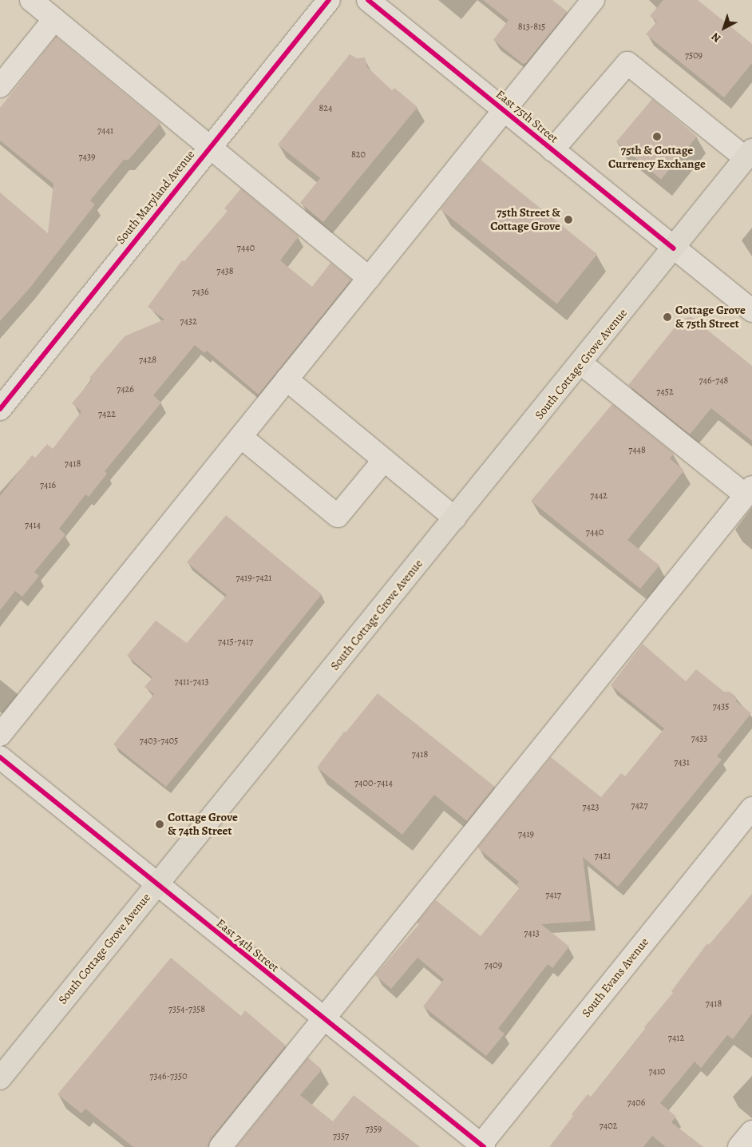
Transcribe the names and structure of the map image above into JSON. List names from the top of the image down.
{
  "streets": {
    "main road": ["South Cottage Grove Avenue"],
    "street": [
      "East 75th Street",
      "South Maryland Avenue",
      "East 74th Street",
      "South Evans Avenue"
    ]
  },
  "crossings": [
    ["East 75th Street", "South Cottage Grove Avenue"],
    ["South Cottage Grove Avenue", "East 74th Street"],
    ["East 74th Street", "South Evans Avenue"]
  ],
  "places": [
    "75th & Cottage Currency Exchange",
    "75th Street & Cottage Grove",
    "Cottage Grove & 75th Street",
    "Cottage Grove & 74th Street"
  ],
  "house_numbers": [
    "813-815",
    "7509",
    "824",
    "7441",
    "820",
    "7439",
    "7440",
    "7438",
    "7436",
    "7432",
    "7428",
    "746-748",
    "7426",
    "7452",
    "7422",
    "7448",
    "7418",
    "7416",
    "7442",
    "7414",
    "7440",
    "7419-7421",
    "7415-7417",
    "7411-7413",
    "7435",
    "7433",
    "7403-7405",
    "7418",
    "7431",
    "7400-7414",
    "7427",
    "7423",
    "7419",
    "7421",
    "7417",
    "7413",
    "7409",
    "7418",
    "7354-7358",
    "7412",
    "7410",
    "7346-7350",
    "7406",
    "7402",
    "7359",
    "7357"
  ],
  "north": "bottom left"
}
